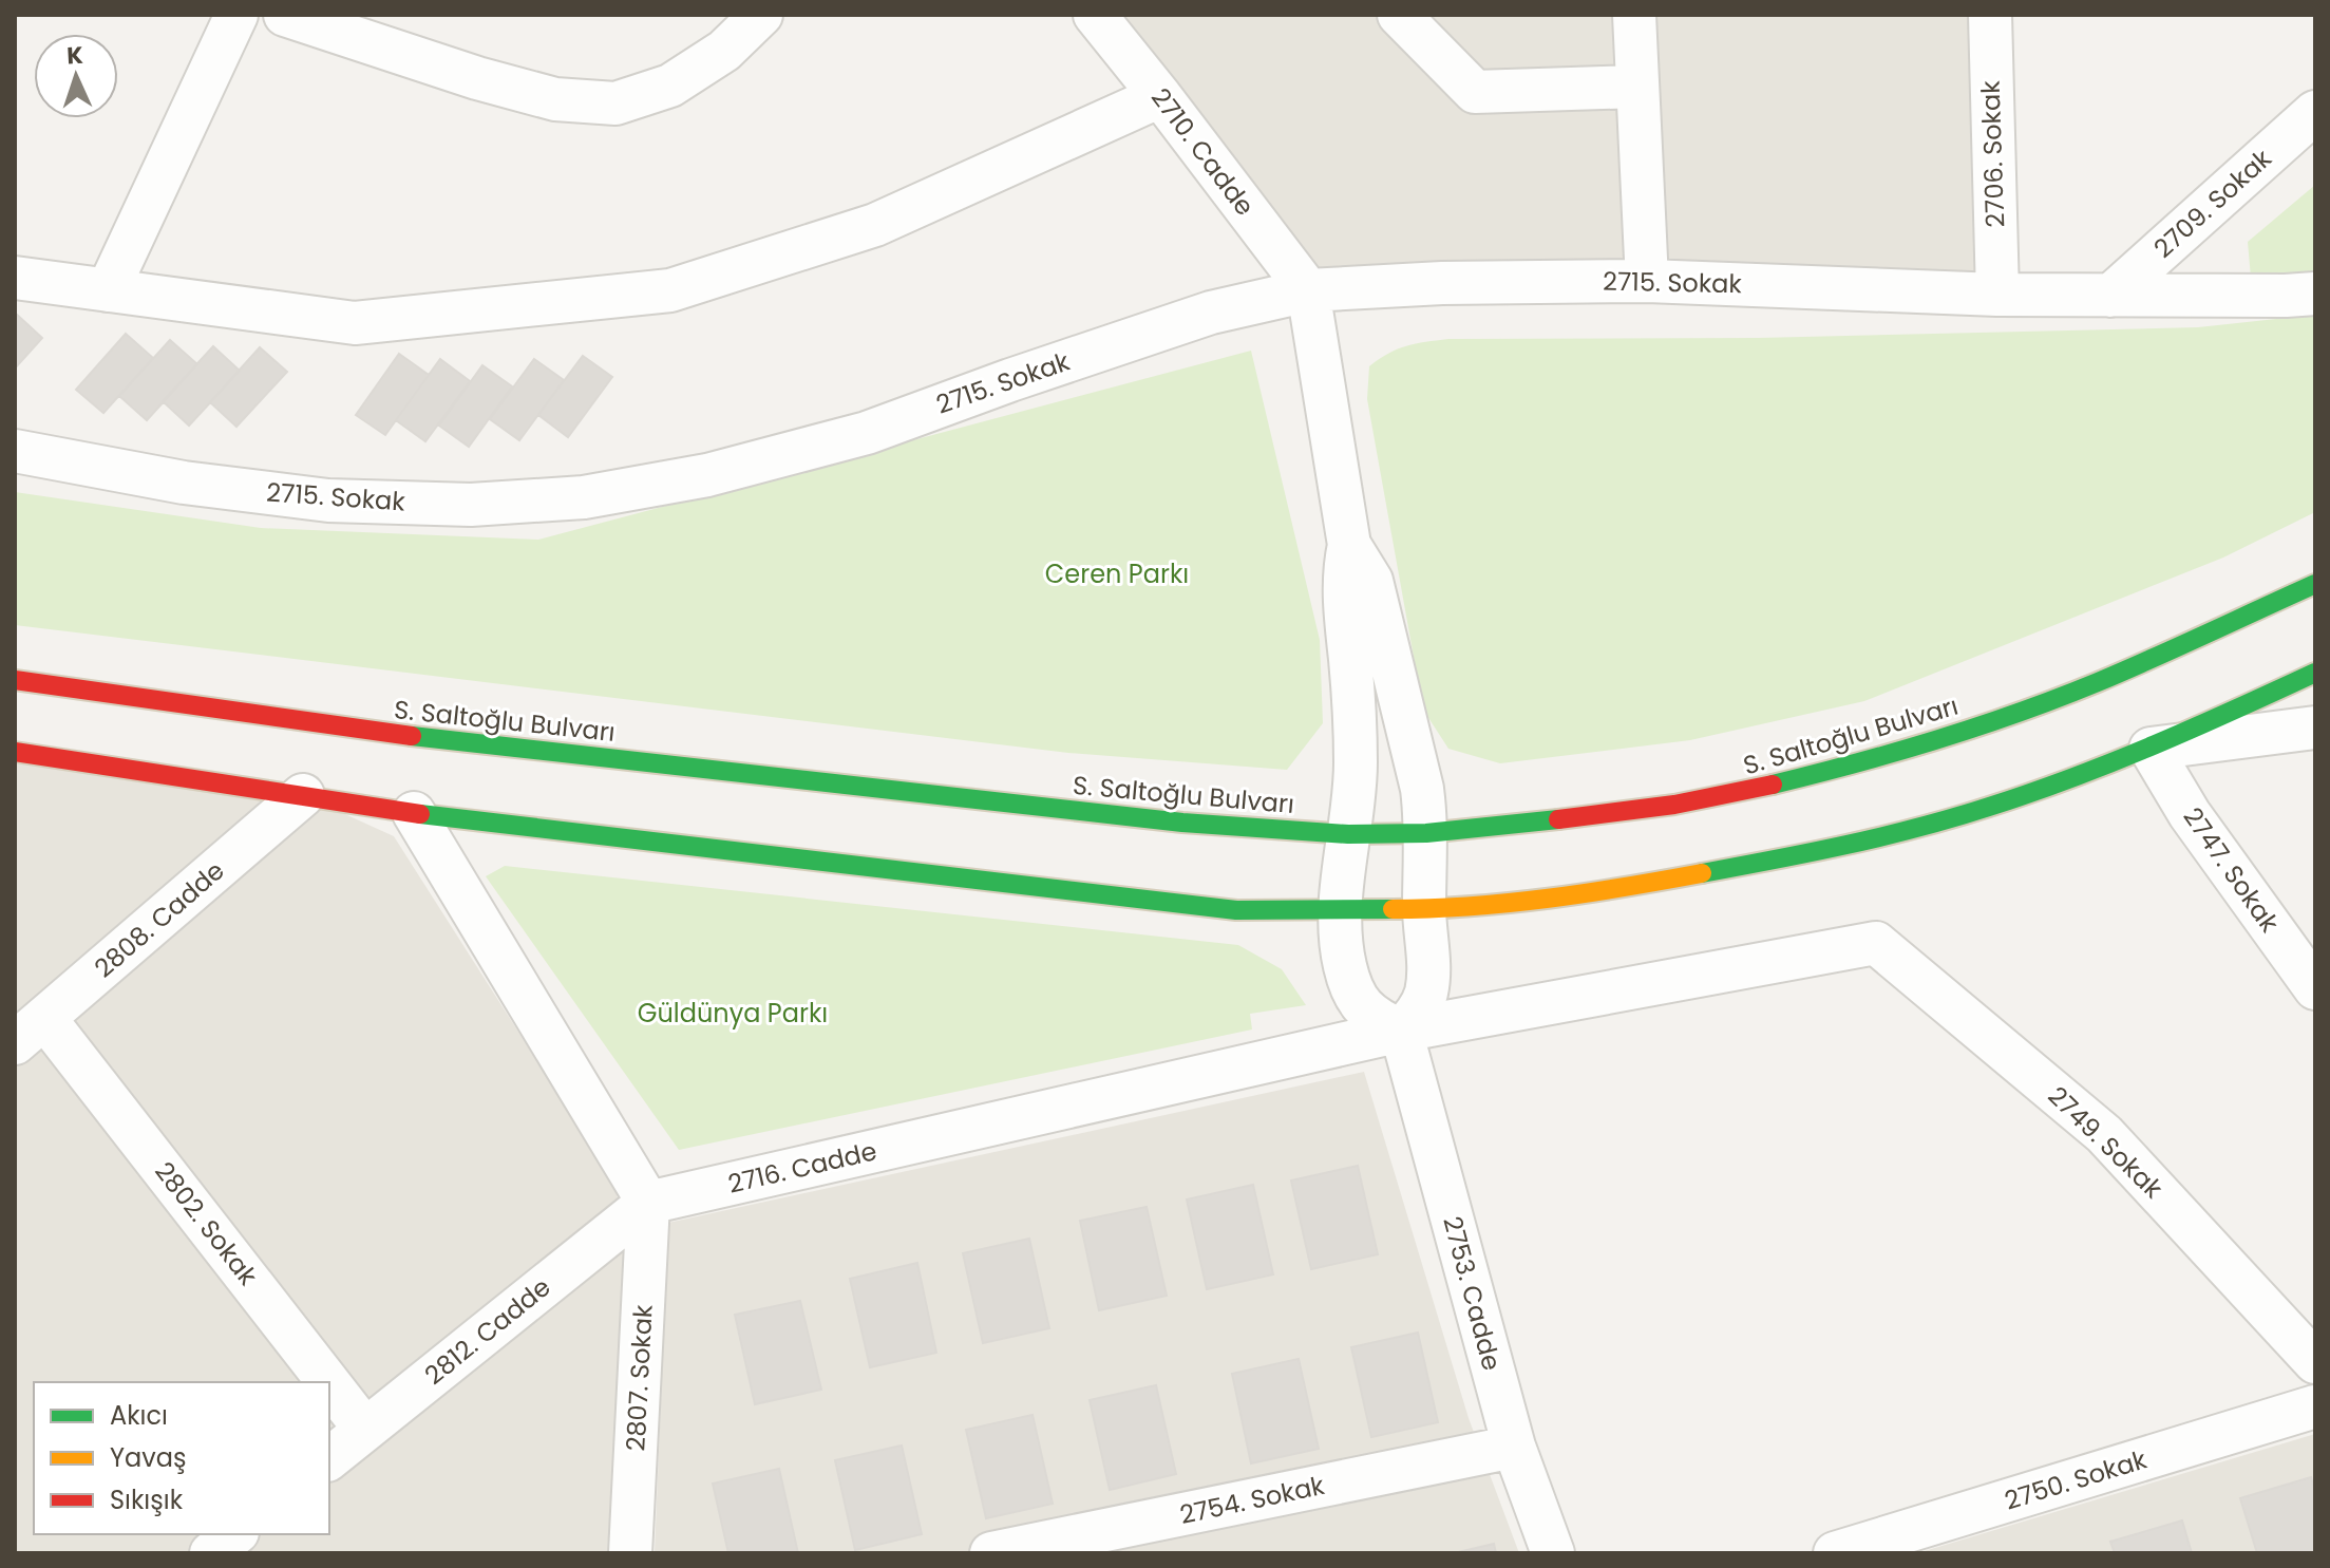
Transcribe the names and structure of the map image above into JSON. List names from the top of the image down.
{
  "streets": {
    "main road": ["S. Saltoğlu Bulvarı"],
    "street": [
      "2710. Cadde",
      "2706. Sokak",
      "2709. Sokak",
      "2715. Sokak",
      "2747. Sokak",
      "2808. Cadde",
      "2749. Sokak",
      "2716. Cadde",
      "2802. Sokak",
      "2753. Cadde",
      "2812. Cadde",
      "2807. Sokak",
      "2750. Sokak",
      "2754. Sokak"
    ]
  },
  "crossings": [
    ["2710. Cadde", "2715. Sokak"],
    ["2706. Sokak", "2715. Sokak"],
    ["2709. Sokak", "2715. Sokak"],
    ["2808. Cadde", "2802. Sokak"],
    ["2749. Sokak", "2716. Cadde"],
    ["2716. Cadde", "2753. Cadde"],
    ["2716. Cadde", "2812. Cadde"],
    ["2716. Cadde", "2807. Sokak"],
    ["2802. Sokak", "2812. Cadde"],
    ["2753. Cadde", "2754. Sokak"],
    ["2812. Cadde", "2807. Sokak"]
  ],
  "parks": ["Ceren Parkı", "Güldünya Parkı"],
  "legend": ["Akıcı", "Yavaş", "Sıkışık"],
  "north": "top"
}
